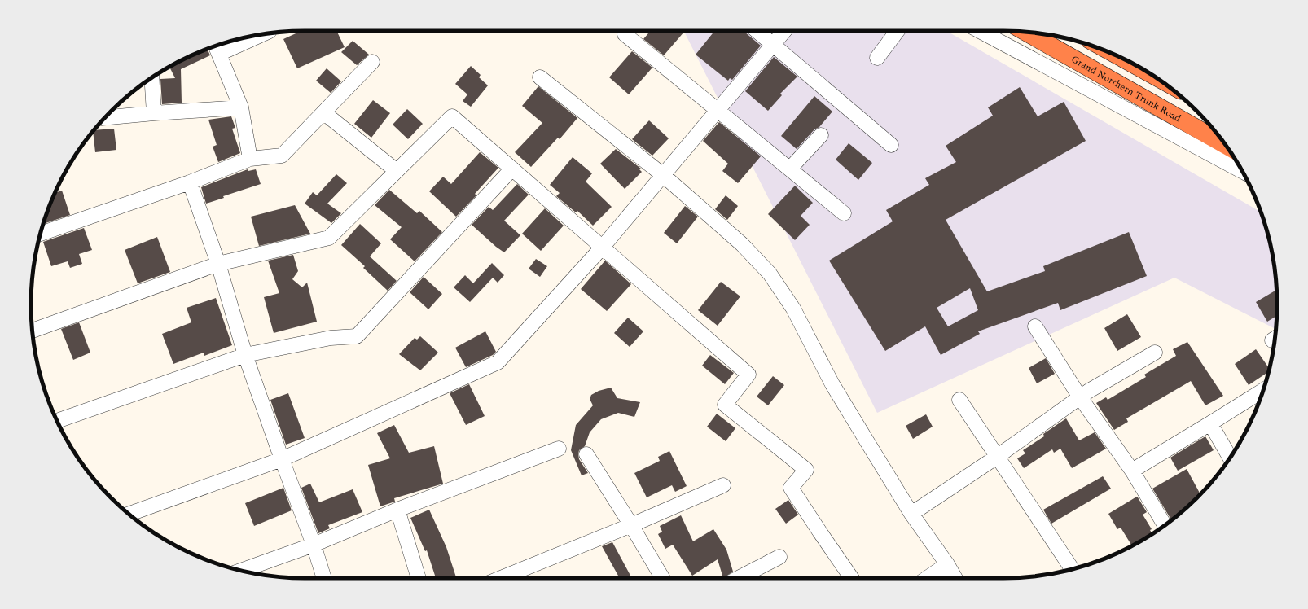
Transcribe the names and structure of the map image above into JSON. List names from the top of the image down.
{
  "streets": {
    "highway": ["Grand Northern Trunk Road"]
  }
}
